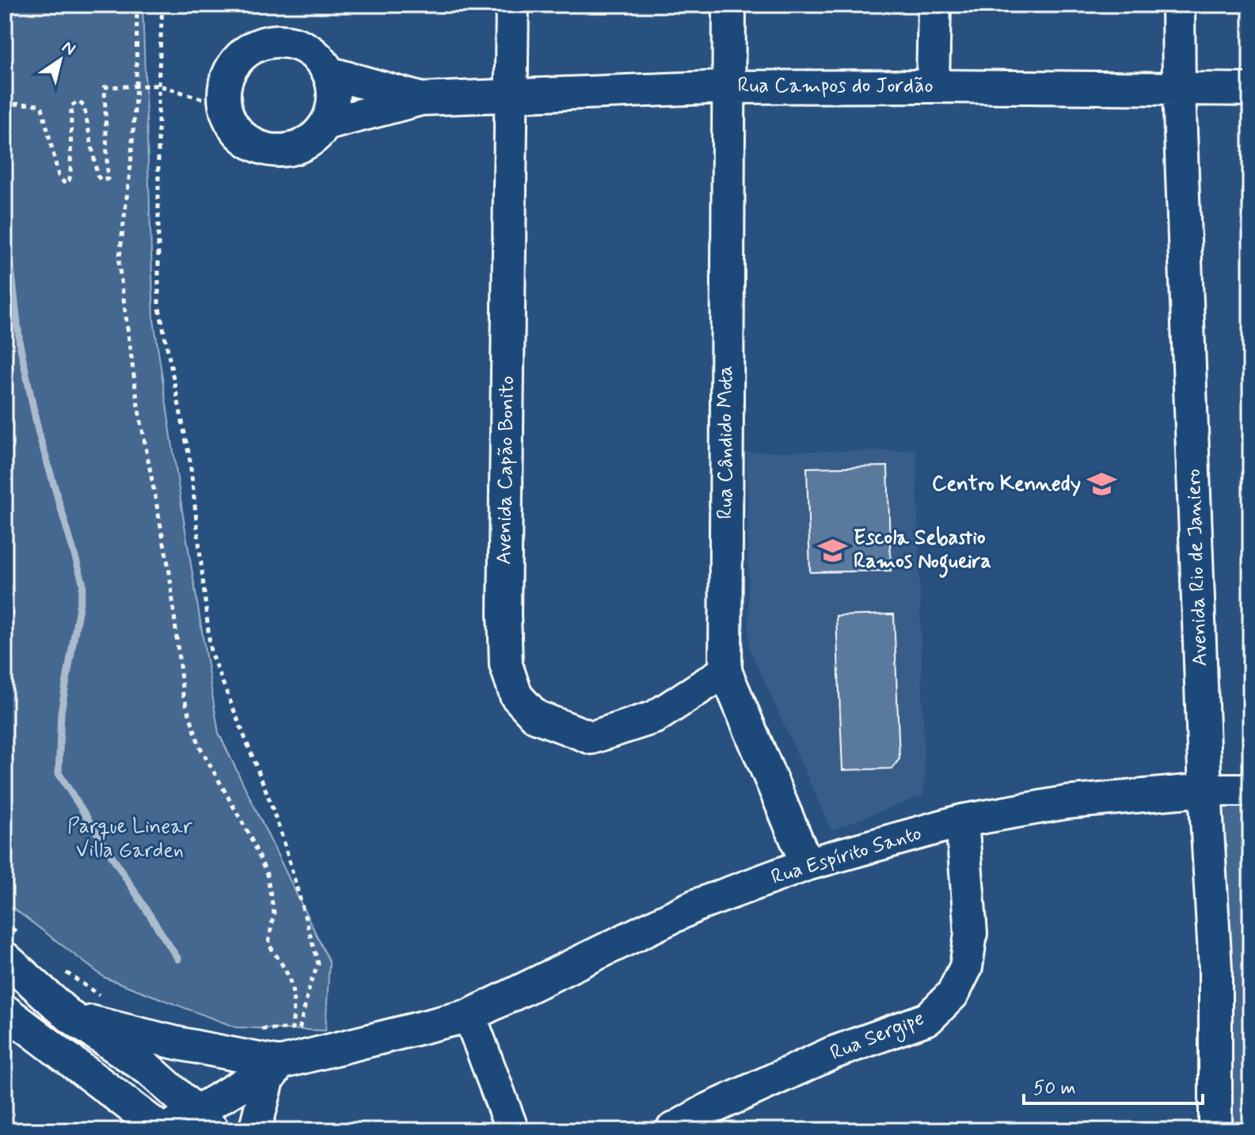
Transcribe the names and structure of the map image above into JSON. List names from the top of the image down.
{
  "streets": {
    "street": [
      "Rua Campos do Jordão",
      "Rua Cândido Mota",
      "Avenida Capão Bonito",
      "Avenida Rio de Janiero",
      "Rua Espírito Santo",
      "Rua Sergipe"
    ]
  },
  "crossings": [
    ["Rua Campos do Jordão", "Rua Cândido Mota"],
    ["Rua Campos do Jordão", "Avenida Capão Bonito"],
    ["Rua Campos do Jordão", "Avenida Rio de Janiero"],
    ["Rua Cândido Mota", "Avenida Capão Bonito"],
    ["Rua Cândido Mota", "Rua Espírito Santo"],
    ["Avenida Rio de Janiero", "Rua Espírito Santo"],
    ["Rua Espírito Santo", "Rua Sergipe"]
  ],
  "parks": ["Parque Linear Villa Garden"],
  "places": {
    "school or university": ["Centro Kennedy", "Escola Sebastio Ramos Nogueira"]
  },
  "scale_bar": "50 m",
  "north": "top right"
}
